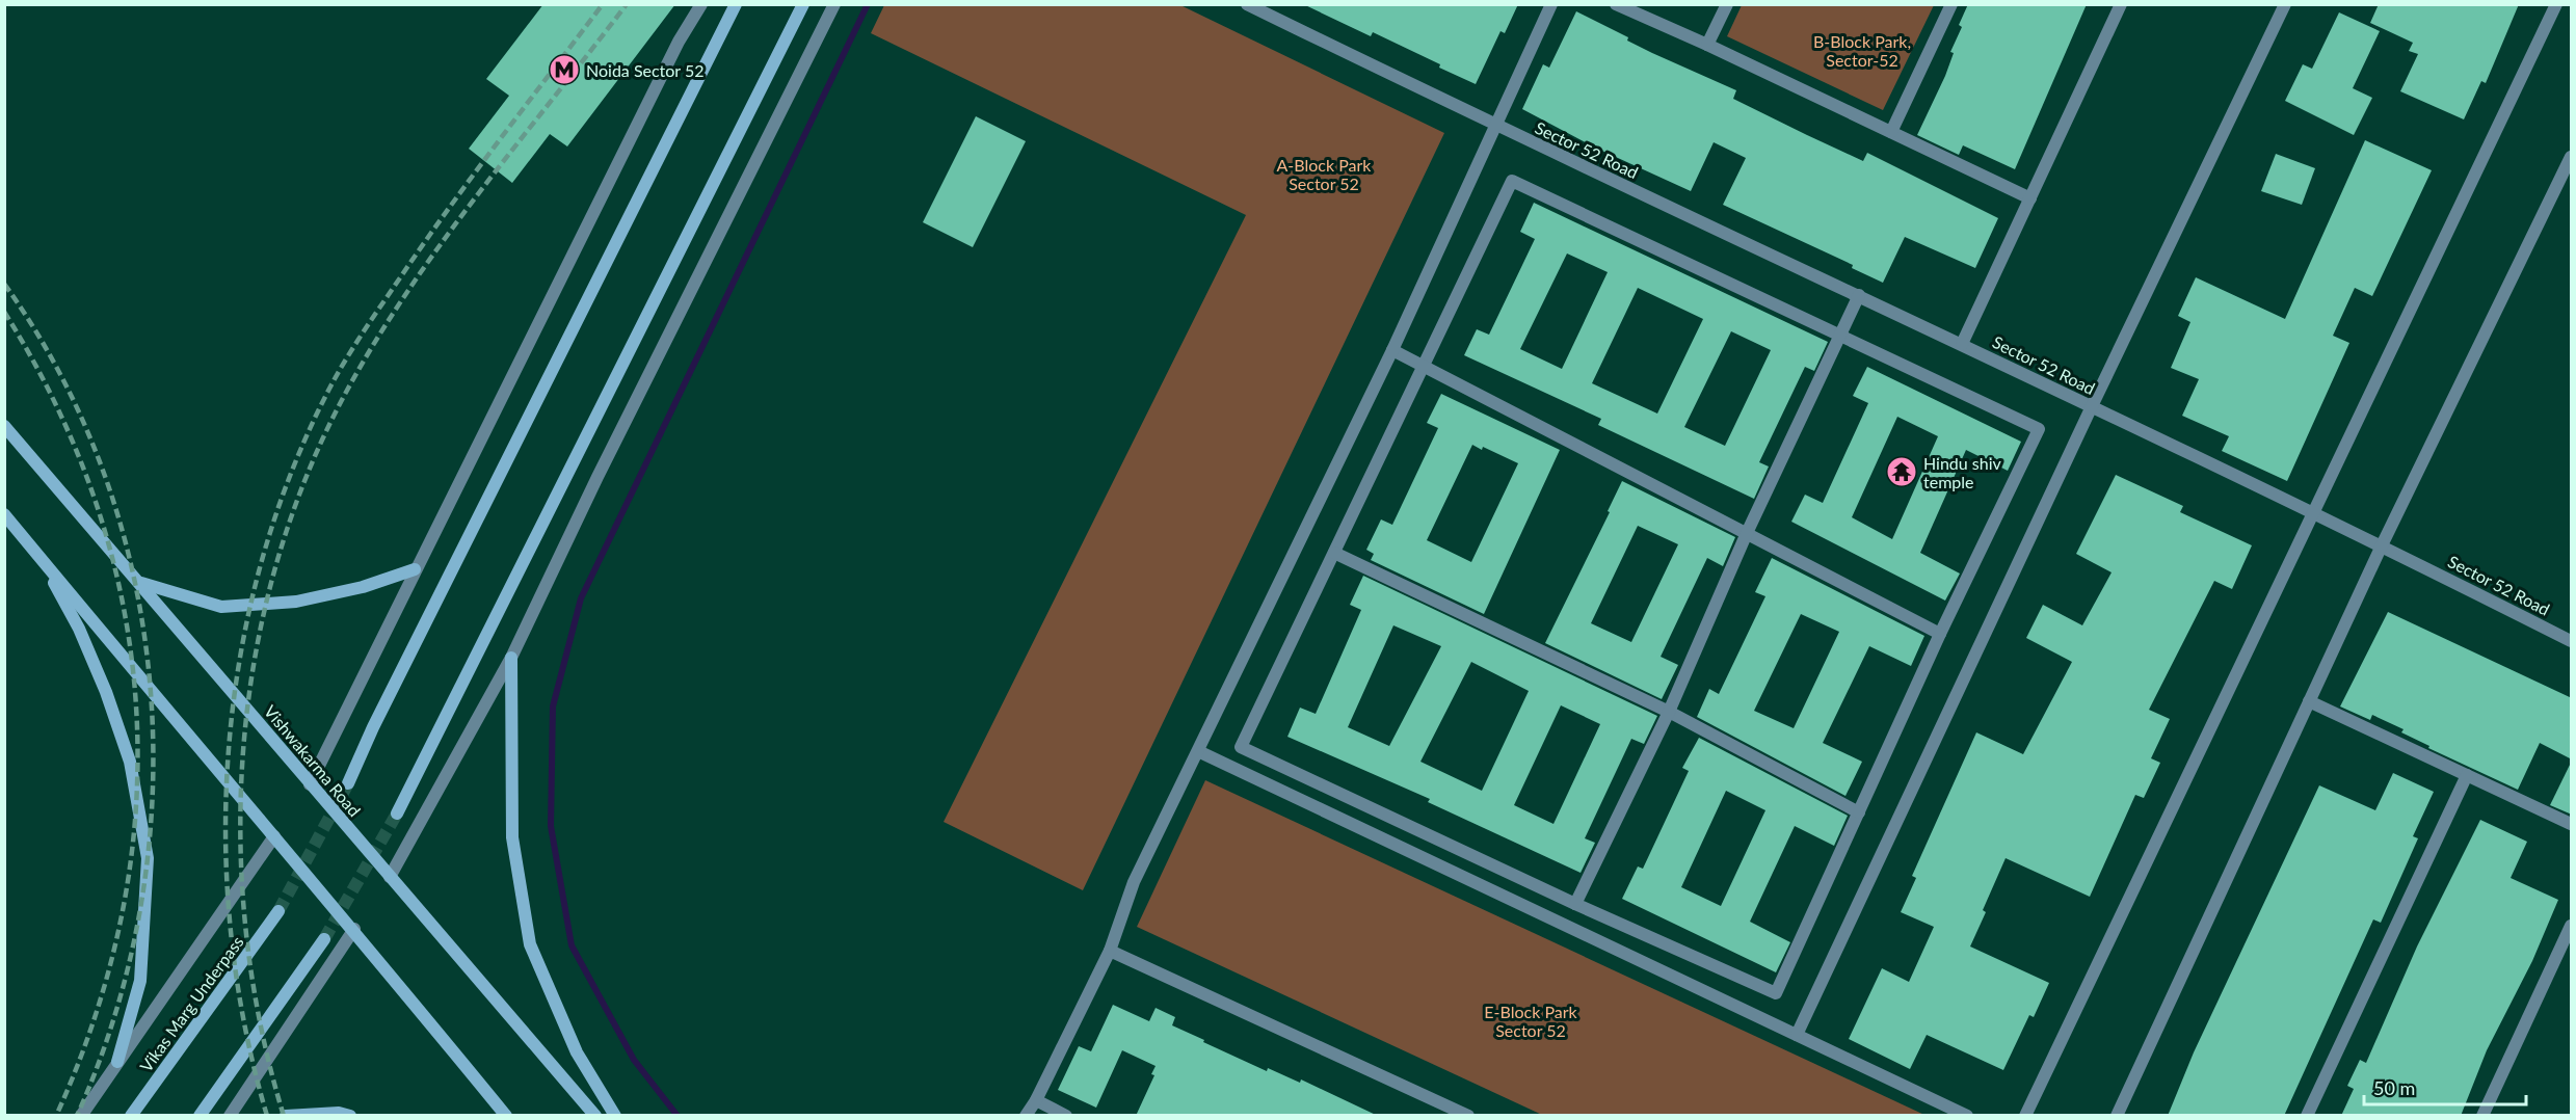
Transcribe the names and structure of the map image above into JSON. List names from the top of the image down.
{
  "streets": {
    "main road": ["Vishwakarma Road", "Vikas Marg Underpass"],
    "street": ["Sector 52 Road"]
  },
  "parks": ["B-Block Park, Sector-52", "A-Block Park Sector 52", "E-Block Park Sector 52"],
  "places": {
    "metro station": ["Noida Sector 52"],
    "temple": ["Hindu shiv temple"]
  },
  "scale_bar": "50 m"
}
